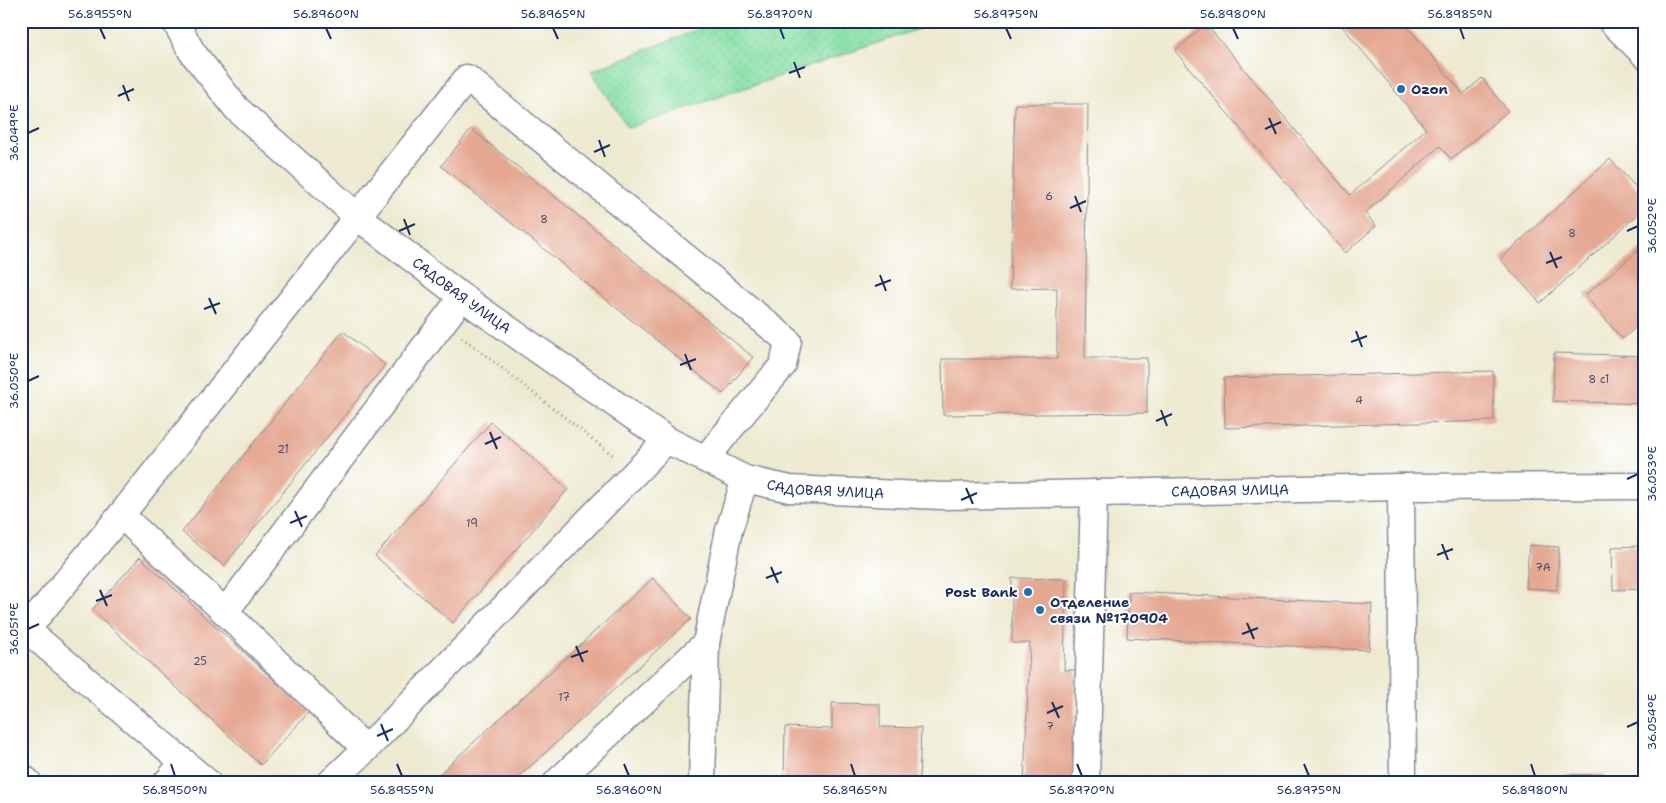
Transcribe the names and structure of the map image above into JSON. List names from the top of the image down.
{
  "streets": {
    "street": ["САДОВАЯ УЛИЦА"]
  },
  "places": ["Ozon", "Post Bank", "Отделение связи №170904"],
  "house_numbers": [
    "6",
    "8",
    "8",
    "8 с1",
    "4",
    "21",
    "19",
    "7А",
    "25",
    "17",
    "7"
  ],
  "coordinates": [
    "56.8955°N",
    "56.8960°N",
    "56.8965°N",
    "56.8970°N",
    "56.8975°N",
    "56.8980°N",
    "56.8985°N",
    "36.049°E",
    "36.052°E",
    "36.050°E",
    "36.053°E",
    "36.051°E",
    "36.054°E",
    "56.8950°N"
  ]
}
